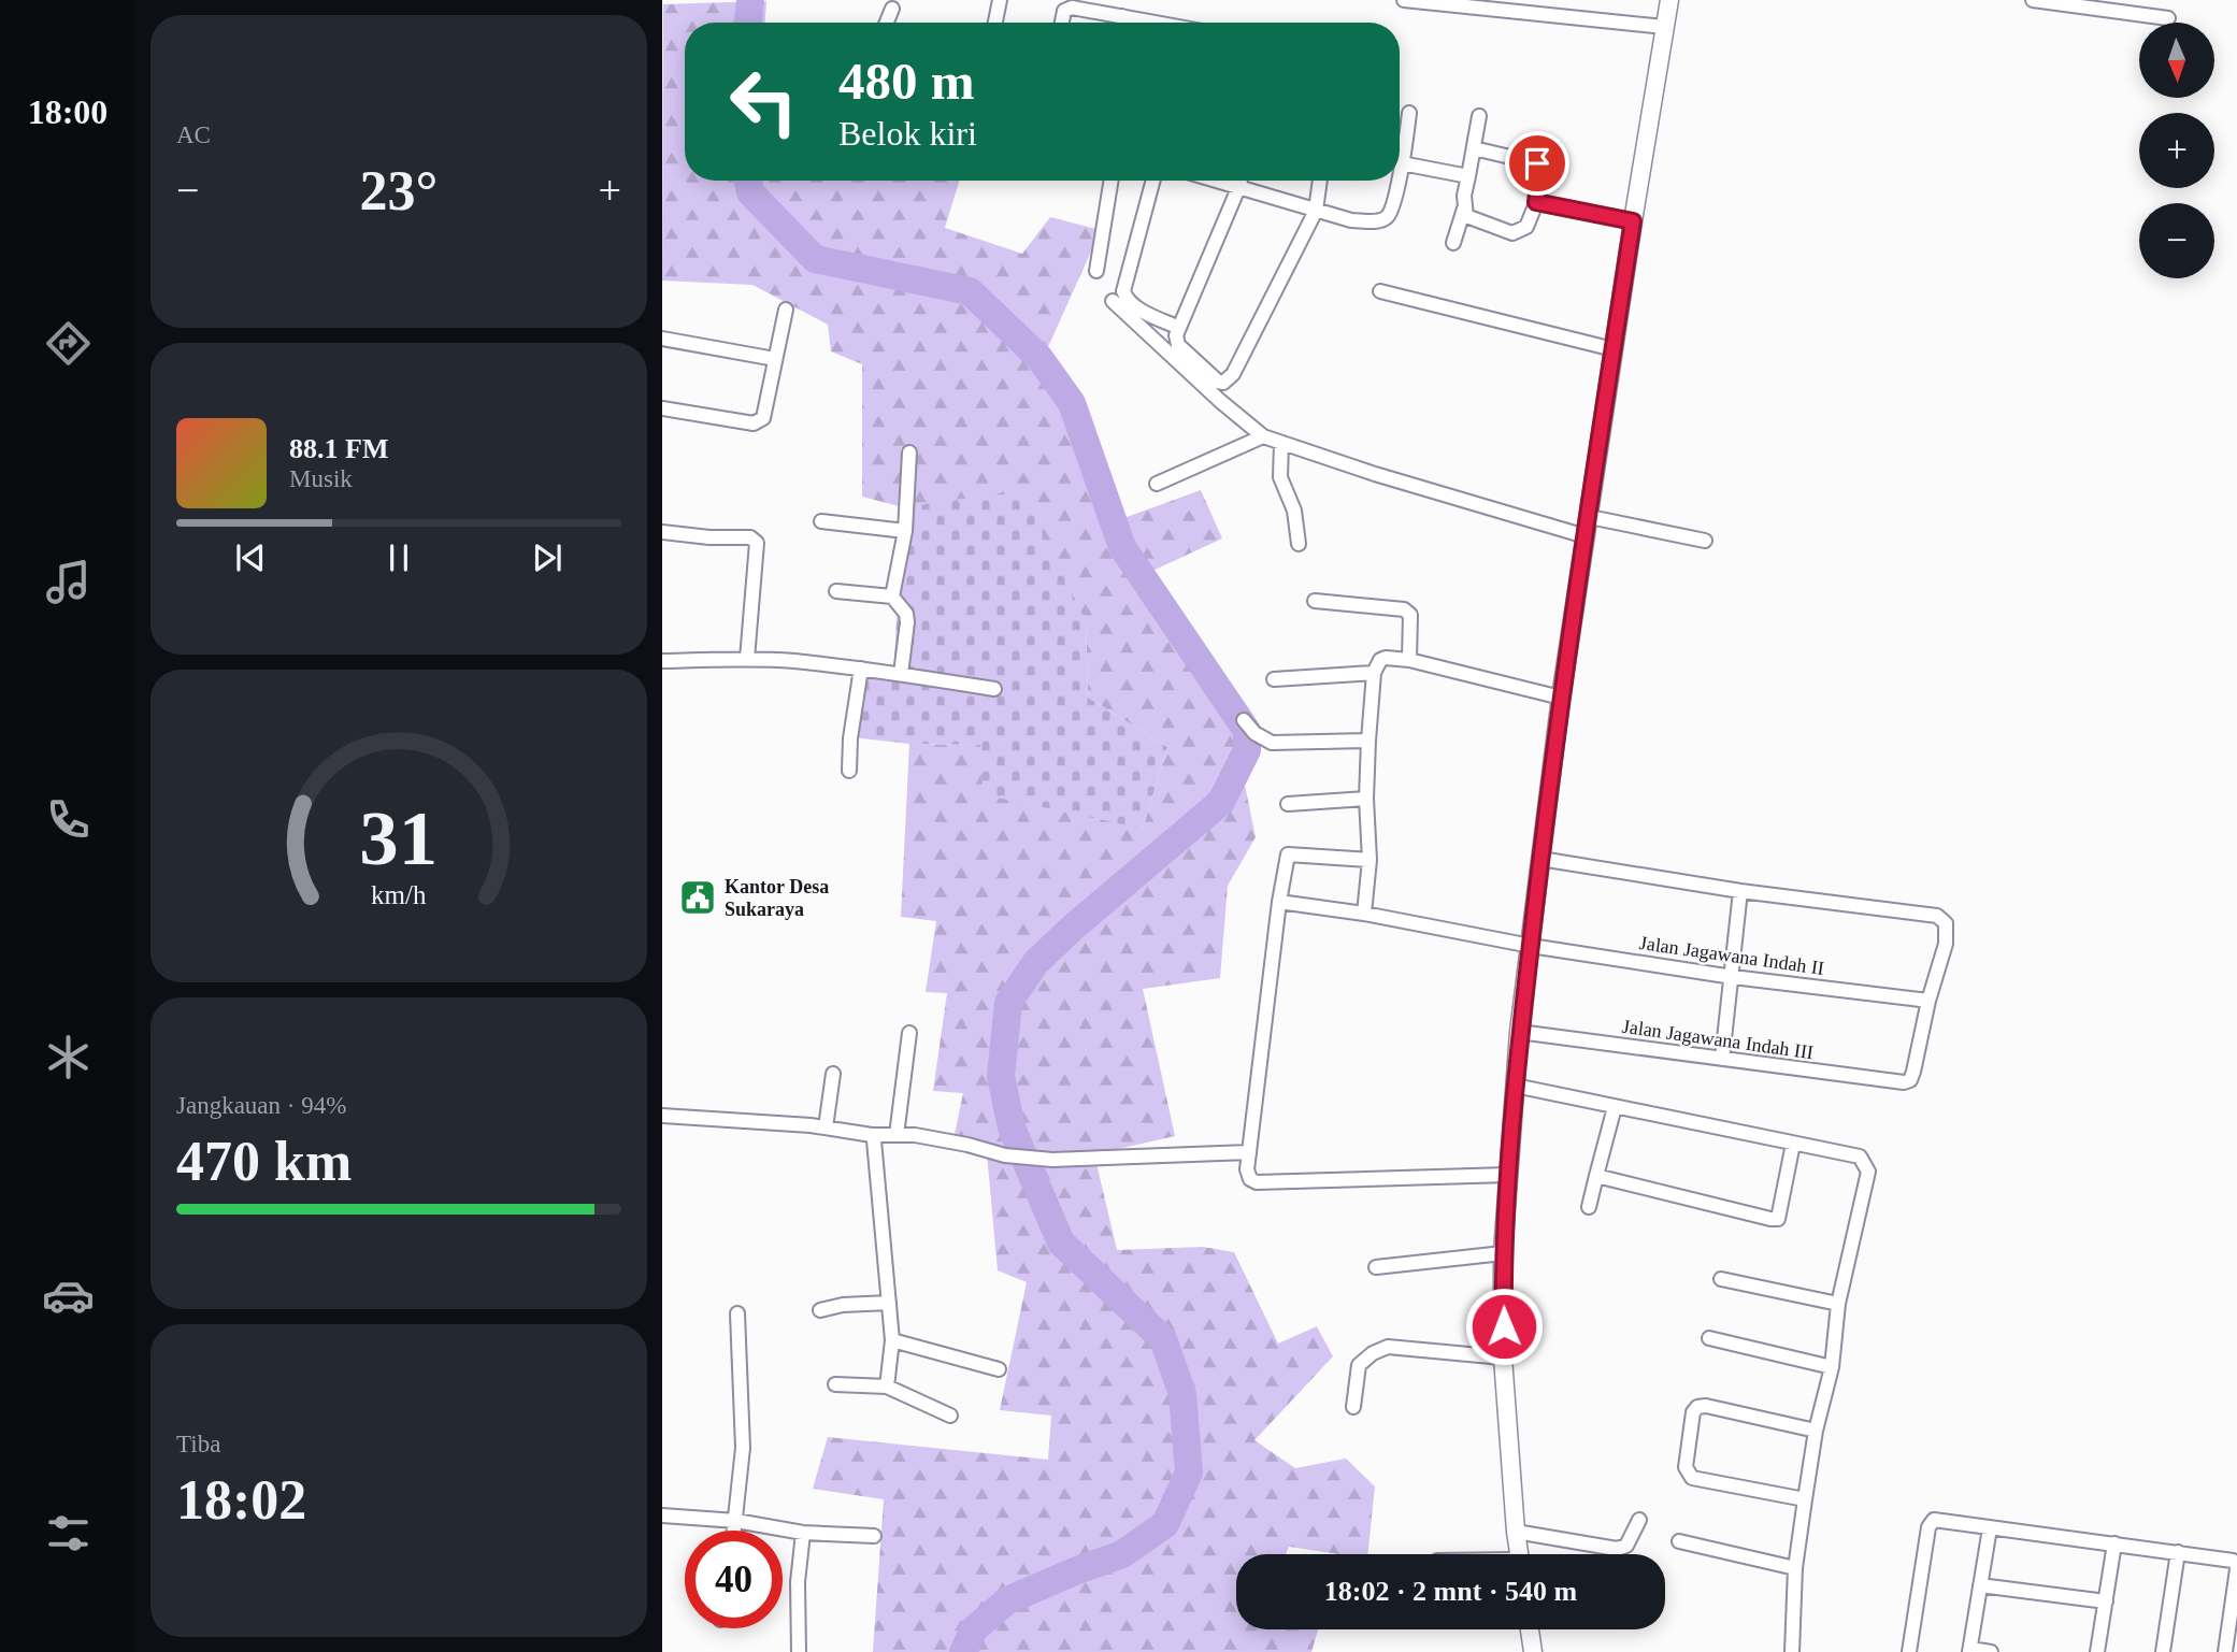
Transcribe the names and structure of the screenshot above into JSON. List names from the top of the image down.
{
  "streets": {
    "street": ["Jalan Jagawana Indah II", "Jalan Jagawana Indah III"]
  },
  "crossings": [
    ["Jalan Jagawana Indah II", "Jalan Jagawana Indah III"]
  ],
  "places": {
    "public building": ["Kantor Desa Sukaraya"]
  },
  "north": "bottom",
  "page": {
    "tabs": "18:00",
    "tile": [
      "AC",
      ["Jangkauan · 94%", "470 km"],
      ["Tiba", "18:02"]
    ],
    "map_buttons": ["+", "−"],
    "turn": ["480 m", "Belok kiri"],
    "heat": ["−", "23°", "+"],
    "song": ["88.1 FM", "Musik"],
    "limit": "40",
    "trip": "18:02 · 2 mnt · 540 m",
    "gauge": ["31", "km/h"]
  }
}
